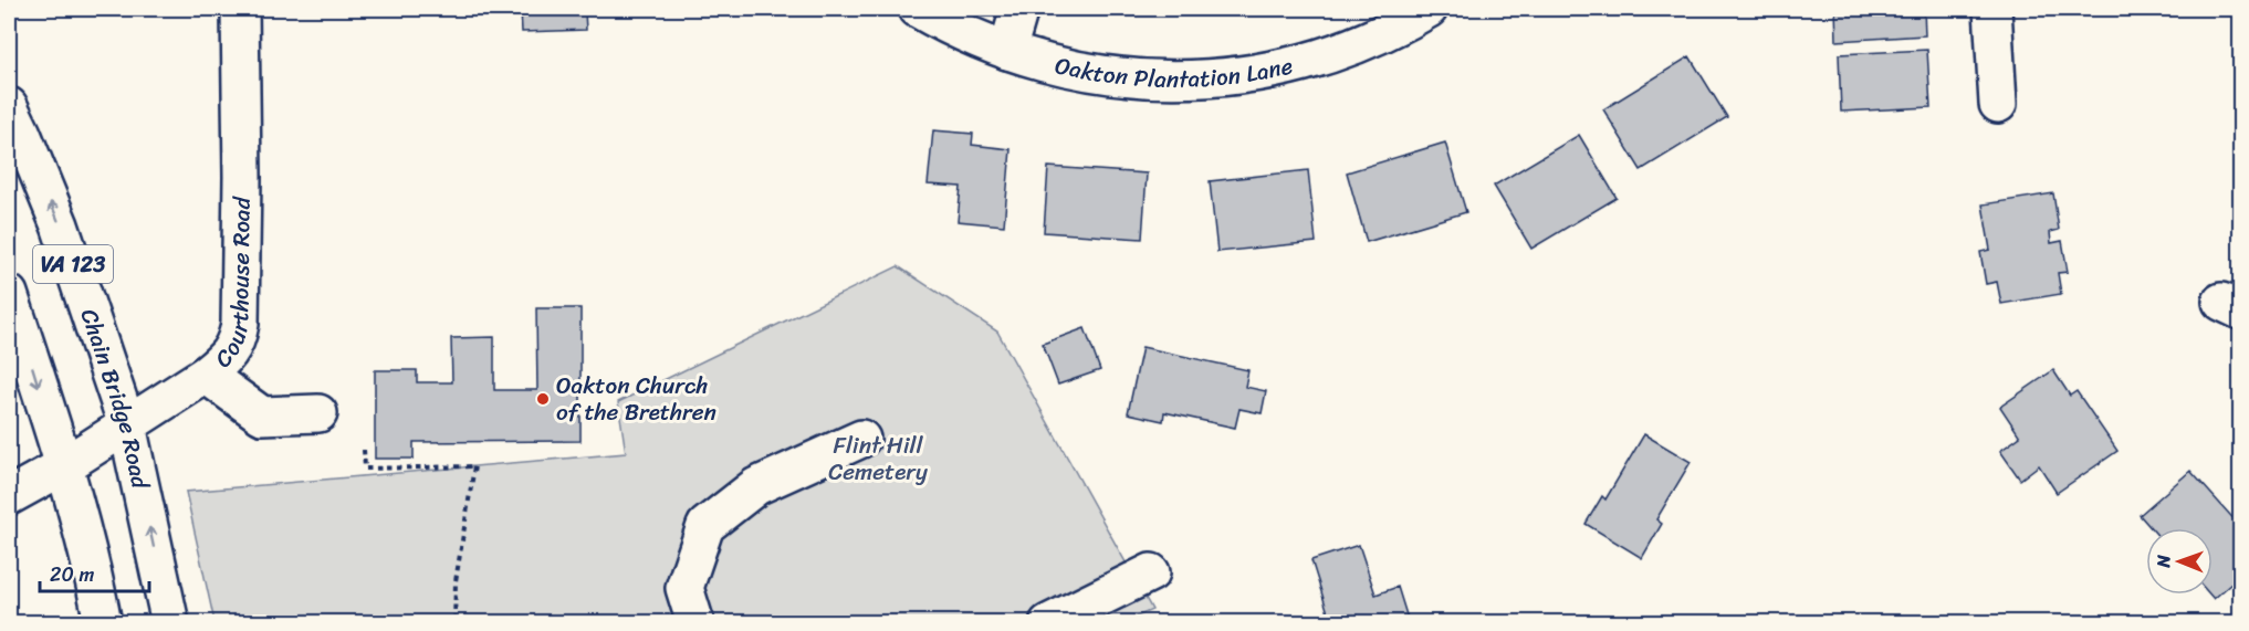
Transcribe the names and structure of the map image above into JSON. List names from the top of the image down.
{
  "streets": {
    "street": [
      "Oakton Plantation Lane",
      "VA 123",
      "Courthouse Road",
      "Chain Bridge Road"
    ]
  },
  "crossings": [
    ["VA 123", "Courthouse Road"],
    ["Courthouse Road", "Chain Bridge Road"]
  ],
  "parks": ["Flint Hill Cemetery"],
  "places": ["Oakton Church of the Brethren"],
  "scale_bar": "20 m",
  "north": "left"
}
